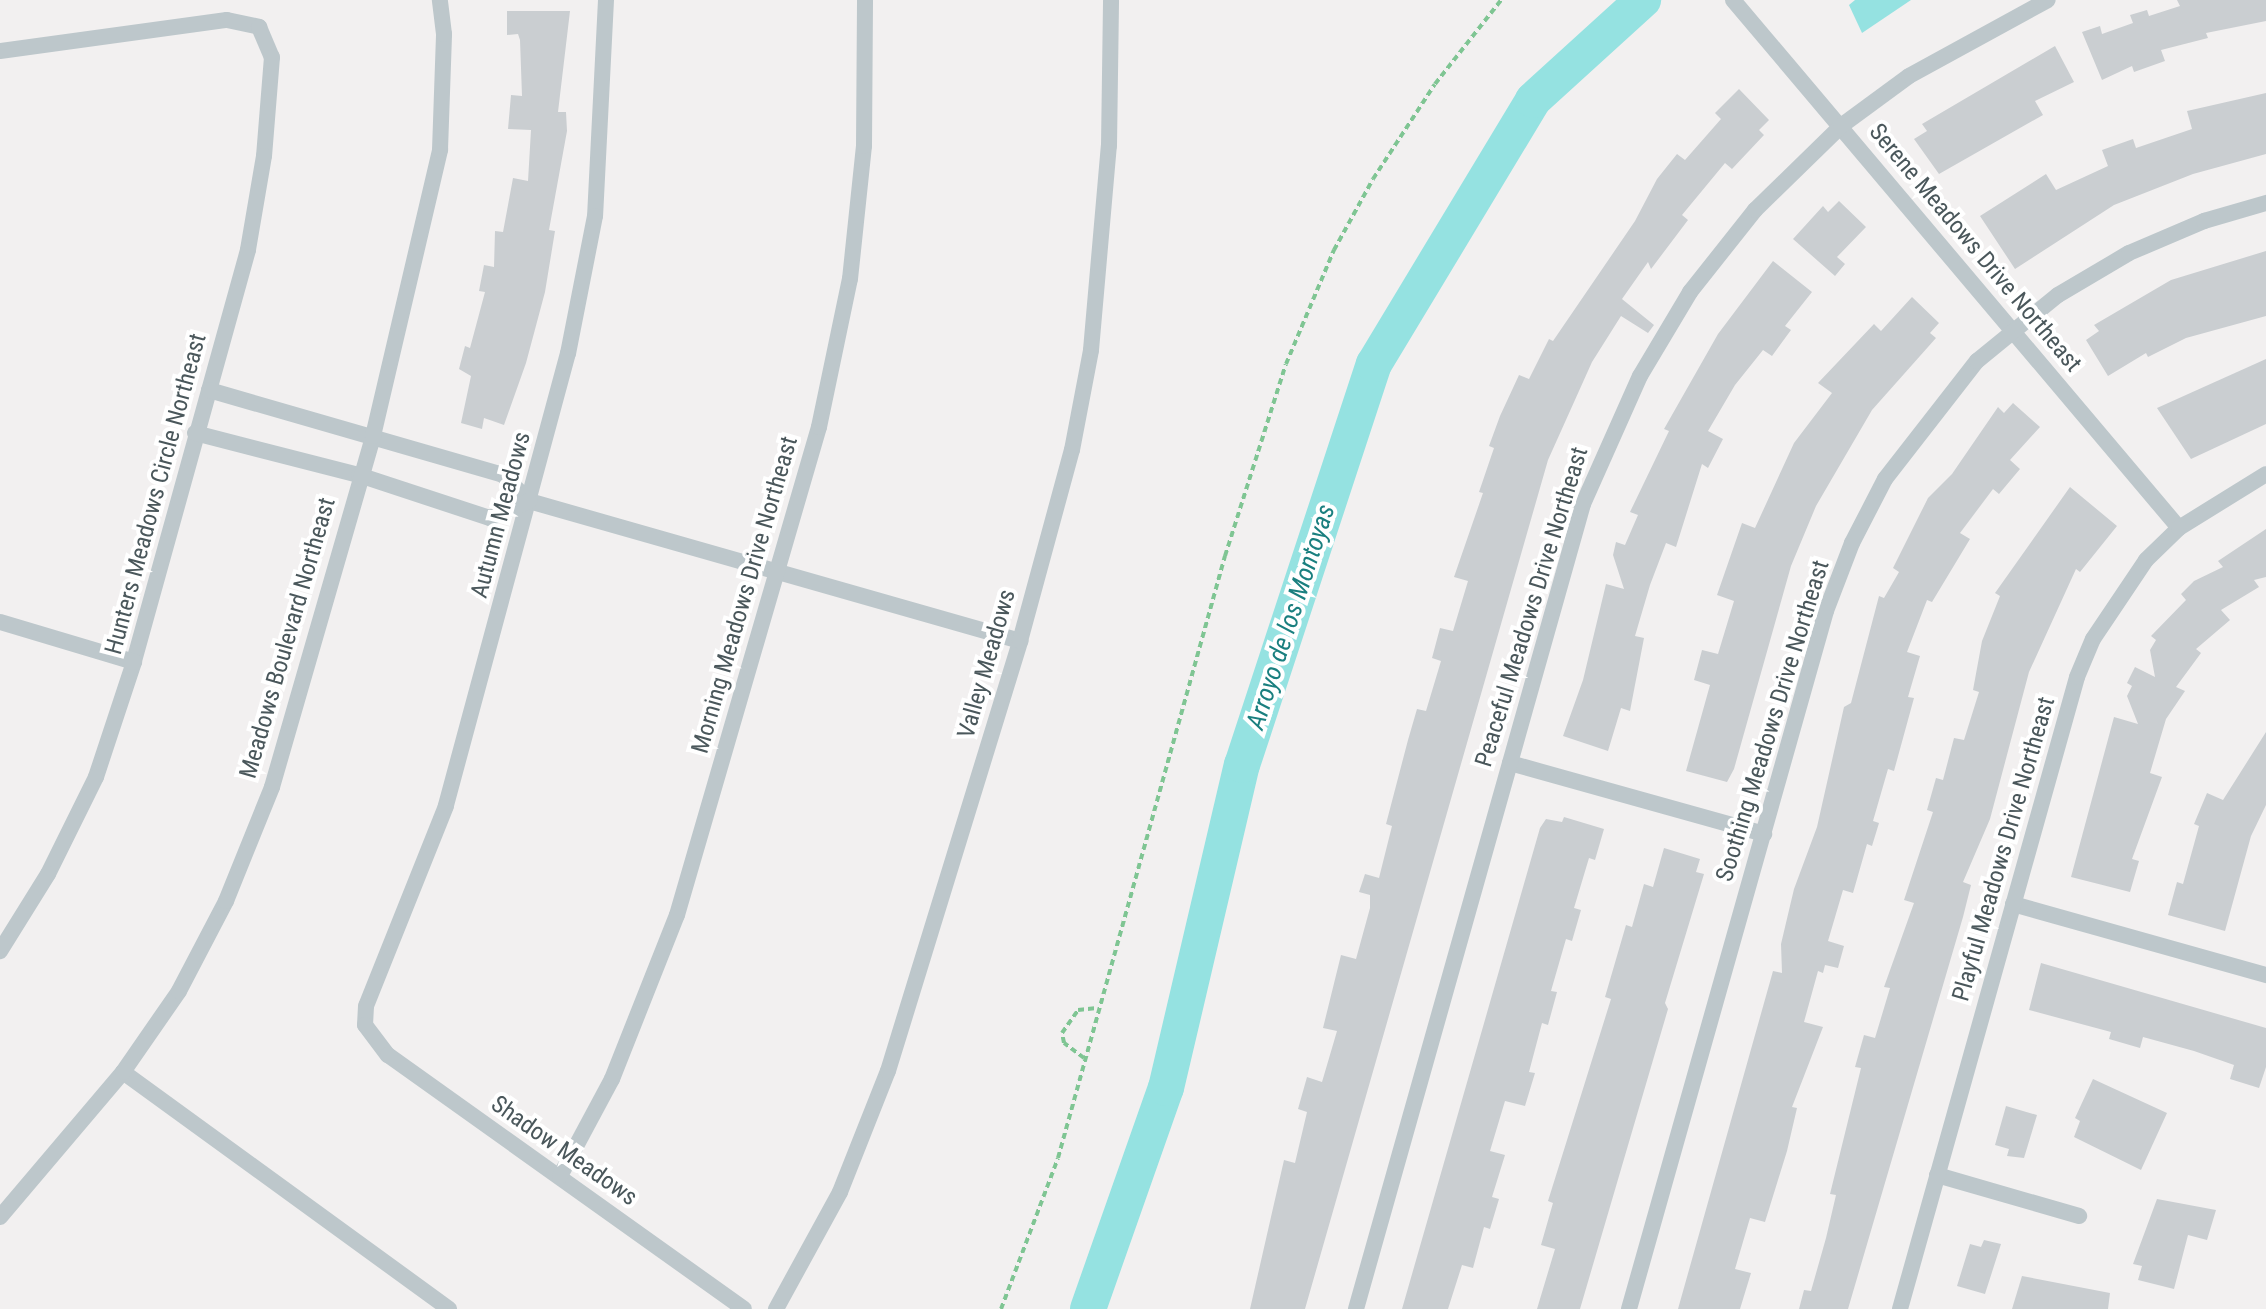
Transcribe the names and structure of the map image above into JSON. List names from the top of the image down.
{
  "streets": {
    "street": [
      "Serene Meadows Drive Northeast",
      "Hunters Meadows Circle Northeast",
      "Autumn Meadows",
      "Morning Meadows Drive Northeast",
      "Peaceful Meadows Drive Northeast",
      "Meadows Boulevard Northeast",
      "Valley Meadows",
      "Soothing Meadows Drive Northeast",
      "Playful Meadows Drive Northeast",
      "Shadow Meadows"
    ]
  },
  "crossings": [
    ["Serene Meadows Drive Northeast", "Peaceful Meadows Drive Northeast"],
    ["Serene Meadows Drive Northeast", "Soothing Meadows Drive Northeast"],
    ["Serene Meadows Drive Northeast", "Playful Meadows Drive Northeast"],
    ["Autumn Meadows", "Shadow Meadows"],
    ["Morning Meadows Drive Northeast", "Shadow Meadows"]
  ],
  "water": ["Arroyo de los Montoyas"]
}
